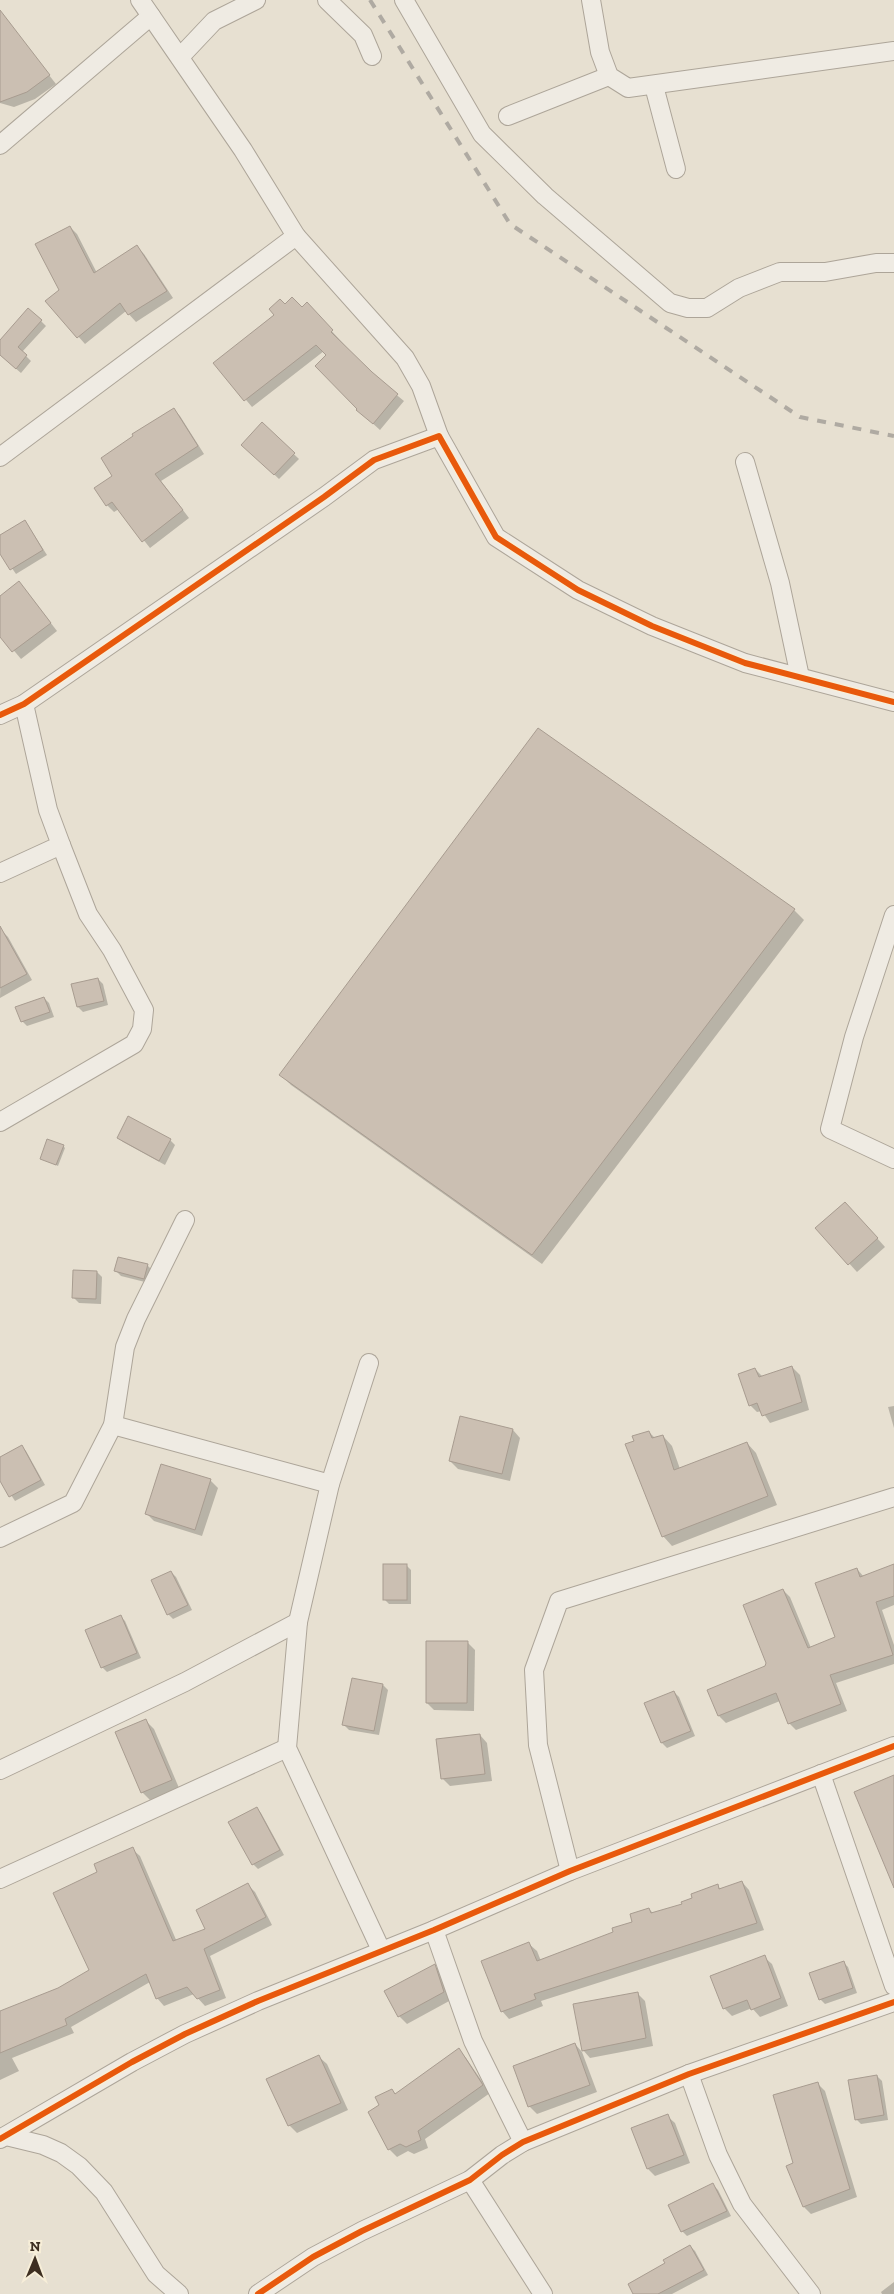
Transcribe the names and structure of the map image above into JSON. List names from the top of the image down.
{
  "north": "top"
}
